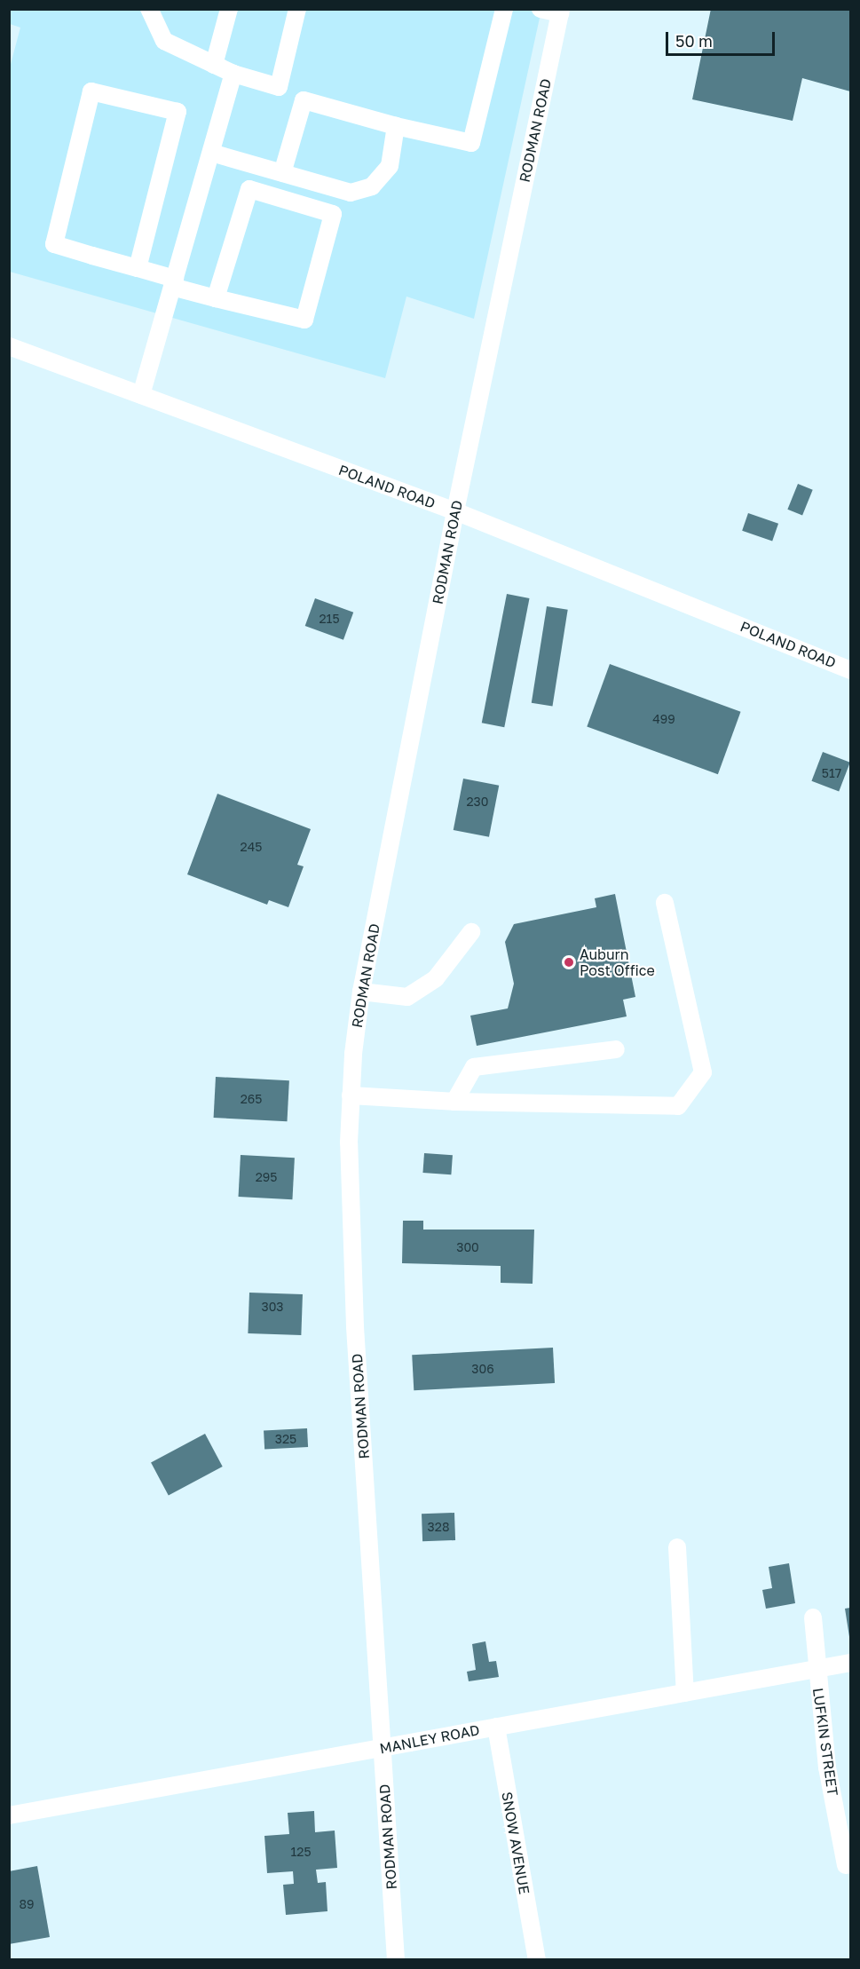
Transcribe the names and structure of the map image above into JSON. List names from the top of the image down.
{
  "streets": {
    "street": [
      "RODMAN ROAD",
      "POLAND ROAD",
      "MANLEY ROAD",
      "LUFKIN STREET",
      "SNOW AVENUE"
    ]
  },
  "crossings": [
    ["RODMAN ROAD", "POLAND ROAD"],
    ["RODMAN ROAD", "MANLEY ROAD"],
    ["MANLEY ROAD", "LUFKIN STREET"],
    ["MANLEY ROAD", "SNOW AVENUE"]
  ],
  "places": ["Auburn Post Office"],
  "house_numbers": [
    "215",
    "499",
    "517",
    "230",
    "245",
    "265",
    "295",
    "300",
    "303",
    "306",
    "325",
    "328",
    "125",
    "89"
  ],
  "scale_bar": "50 m"
}
